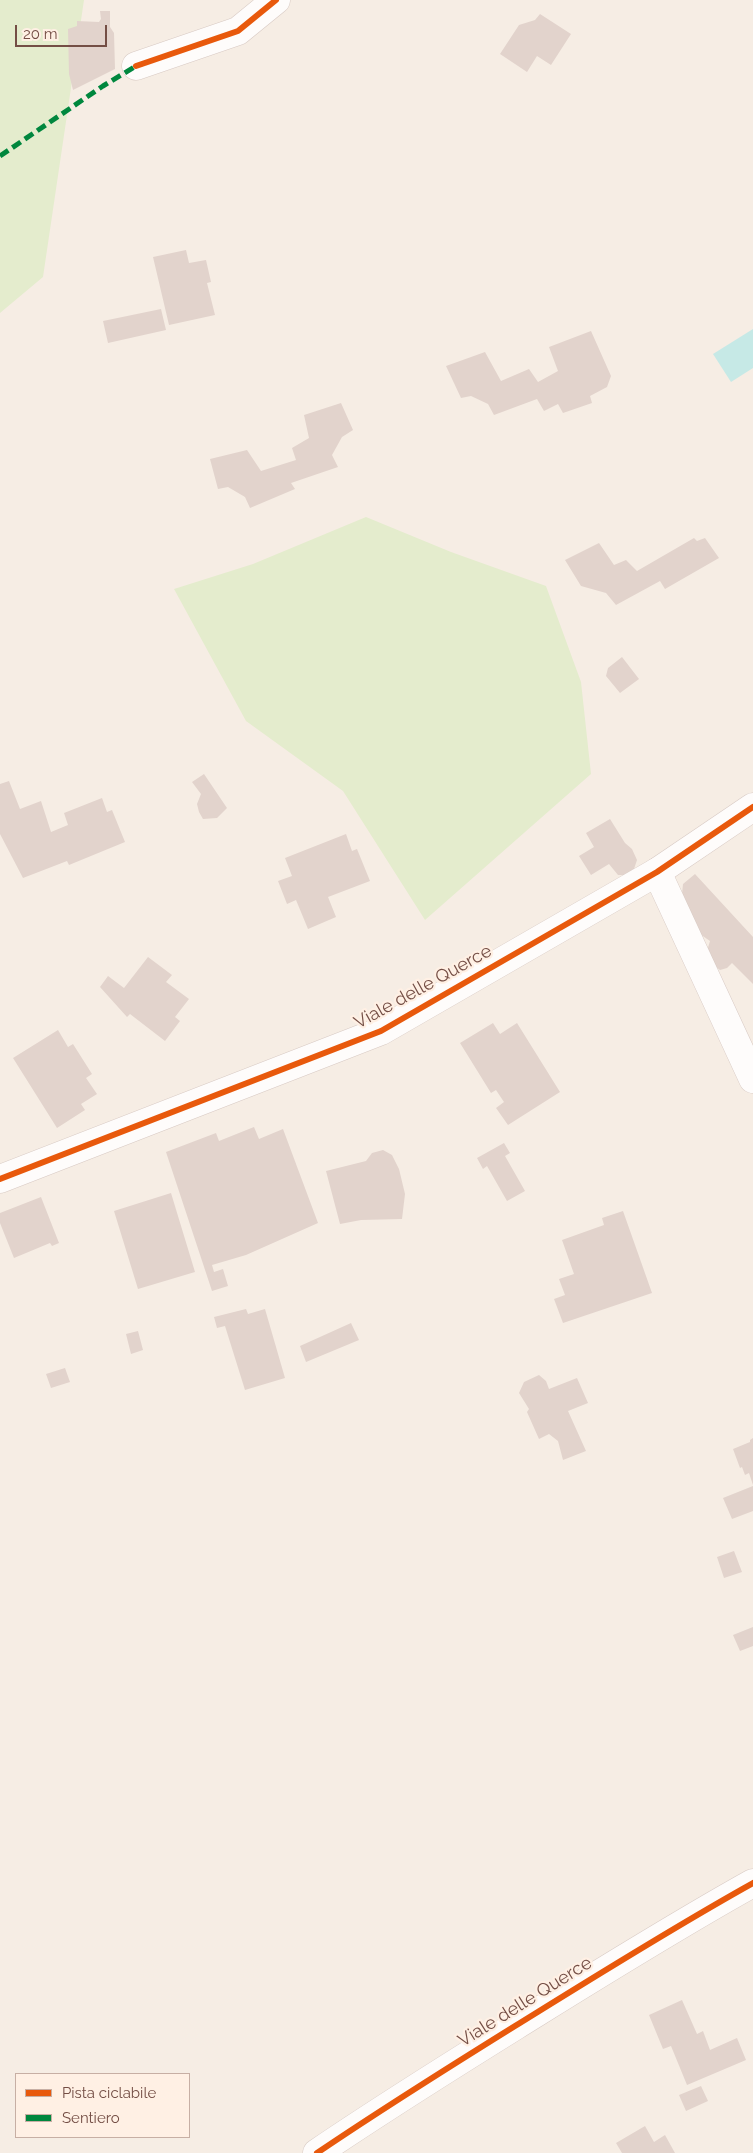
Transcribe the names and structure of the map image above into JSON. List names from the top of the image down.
{
  "streets": {
    "street": ["Viale delle Querce"]
  },
  "legend": ["Pista ciclabile", "Sentiero"],
  "scale_bar": "20 m"
}
